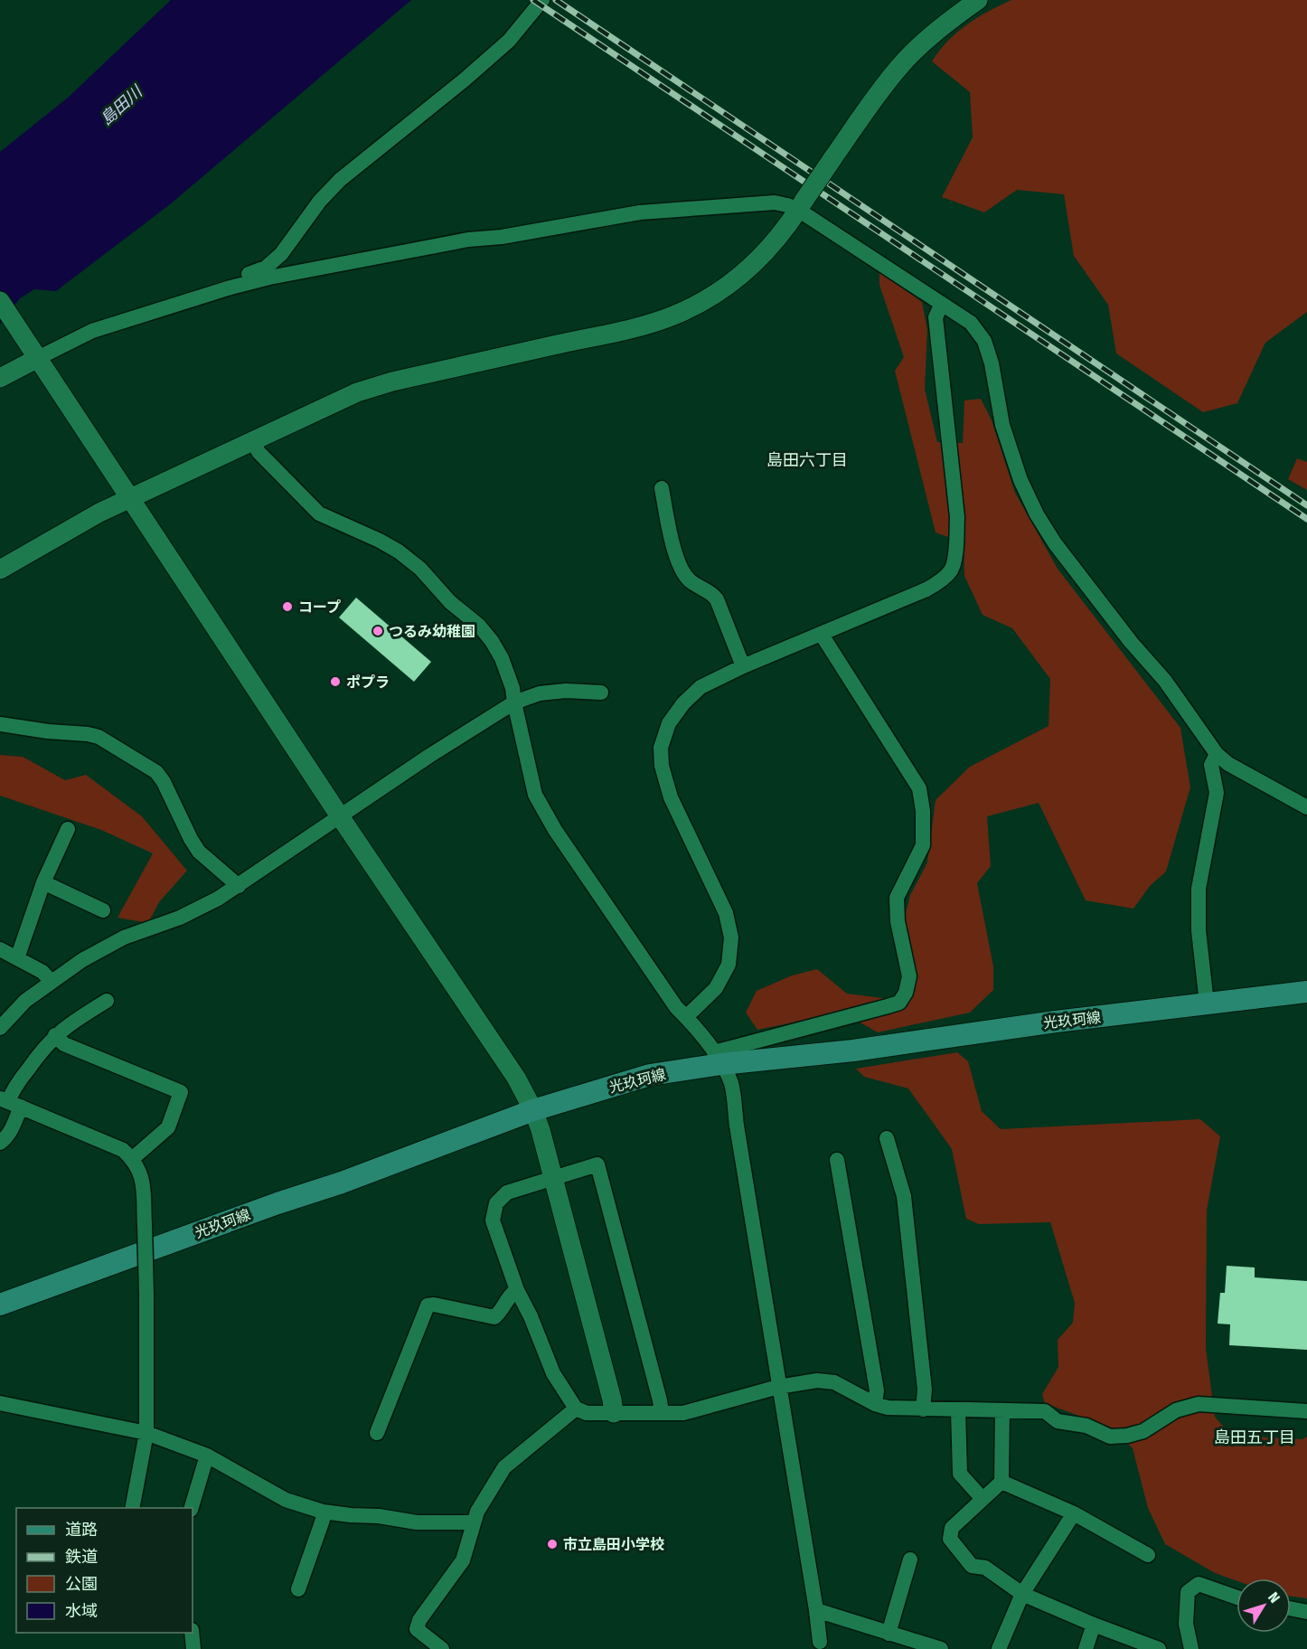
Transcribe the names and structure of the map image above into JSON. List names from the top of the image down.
{
  "streets": {
    "main road": ["光玖珂線"]
  },
  "districts": ["島田六丁目", "島田五丁目"],
  "water": ["島田川"],
  "places": [
    "コープ",
    "つるみ幼稚園",
    "ポプラ",
    "市立島田小学校"
  ],
  "legend": [
    "道路",
    "鉄道",
    "公園",
    "水域"
  ],
  "north": "top right"
}
